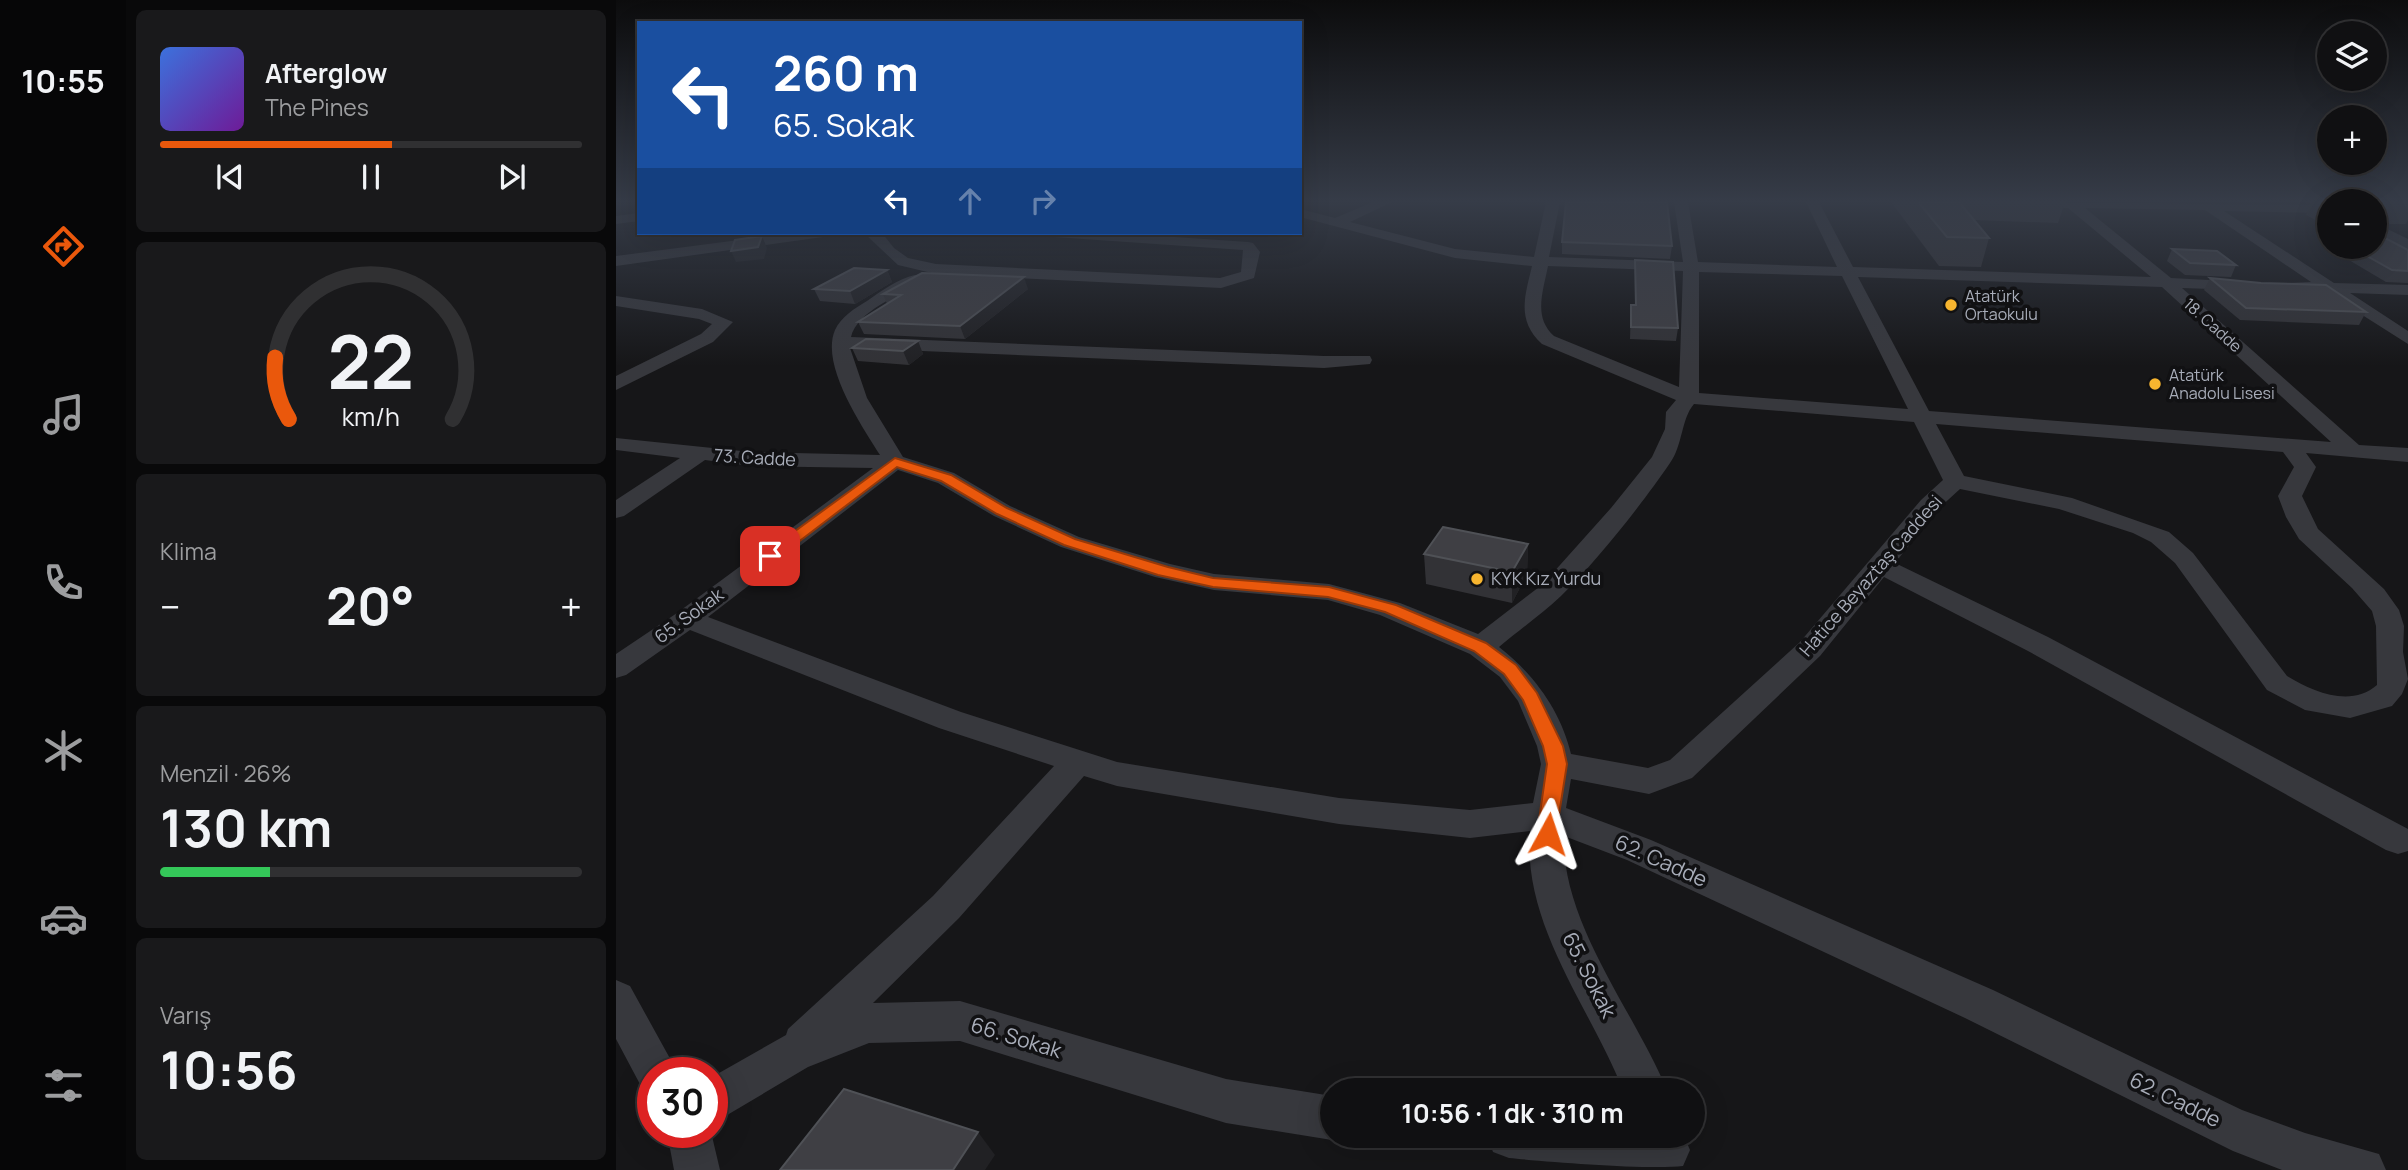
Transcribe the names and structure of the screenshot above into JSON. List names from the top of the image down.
{
  "streets": {
    "street": [
      "18. Cadde",
      "73. Cadde",
      "Hatice Beyaztaş Caddesi",
      "65. Sokak",
      "62. Cadde",
      "66. Sokak"
    ]
  },
  "crossings": [
    ["73. Cadde", "65. Sokak"],
    ["65. Sokak", "62. Cadde"]
  ],
  "places": ["Atatürk Ortaokulu", "Atatürk Anadolu Lisesi", "KYK Kız Yurdu"],
  "page": {
    "tabs": "10:55",
    "map_buttons": ["+", "−"],
    "turn": ["260 m", "65. Sokak"],
    "song": ["Afterglow", "The Pines"],
    "tile": [
      "Klima",
      ["Menzil · 26%", "130 km"],
      ["Varış", "10:56"]
    ],
    "heat": ["−", "20°", "+"],
    "limit": "30",
    "trip": "10:56 · 1 dk · 310 m",
    "gauge": ["22", "km/h"]
  }
}
